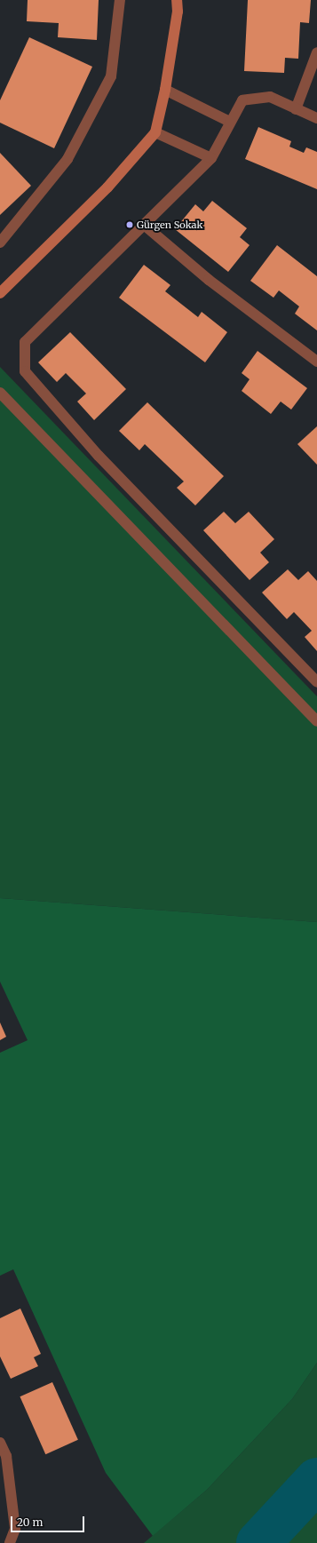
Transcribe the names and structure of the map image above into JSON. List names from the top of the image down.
{
  "places": ["Gürgen Sokak"],
  "scale_bar": "20 m"
}
